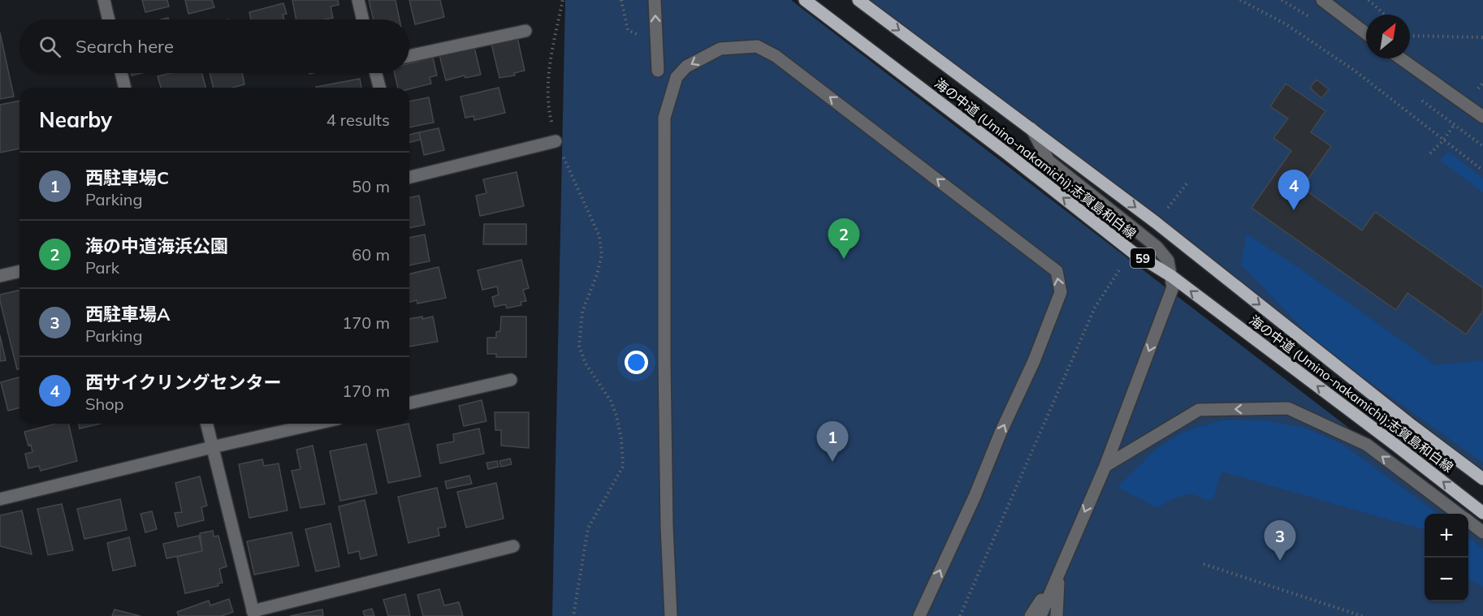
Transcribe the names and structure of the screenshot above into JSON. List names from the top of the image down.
{
  "streets": {
    "main road": ["海の中道 (Umino-nakamichi);志賀島和白線", "59"]
  },
  "north": "top right",
  "page": {
    "search": "Search here",
    "heading": ["Nearby", "4 results"],
    "list": [
      {
        "mark": "1",
        "name": "西駐車場C",
        "note": "Parking",
        "value": "50 m"
      },
      {
        "mark": "2",
        "name": "海の中道海浜公園",
        "note": "Park",
        "value": "60 m"
      },
      {
        "mark": "3",
        "name": "西駐車場A",
        "note": "Parking",
        "value": "170 m"
      },
      {
        "mark": "4",
        "name": "西サイクリングセンター",
        "note": "Shop",
        "value": "170 m"
      }
    ],
    "pins": [
      "4",
      "2",
      "1",
      "3"
    ],
    "map_buttons": ["+", "−"]
  }
}
